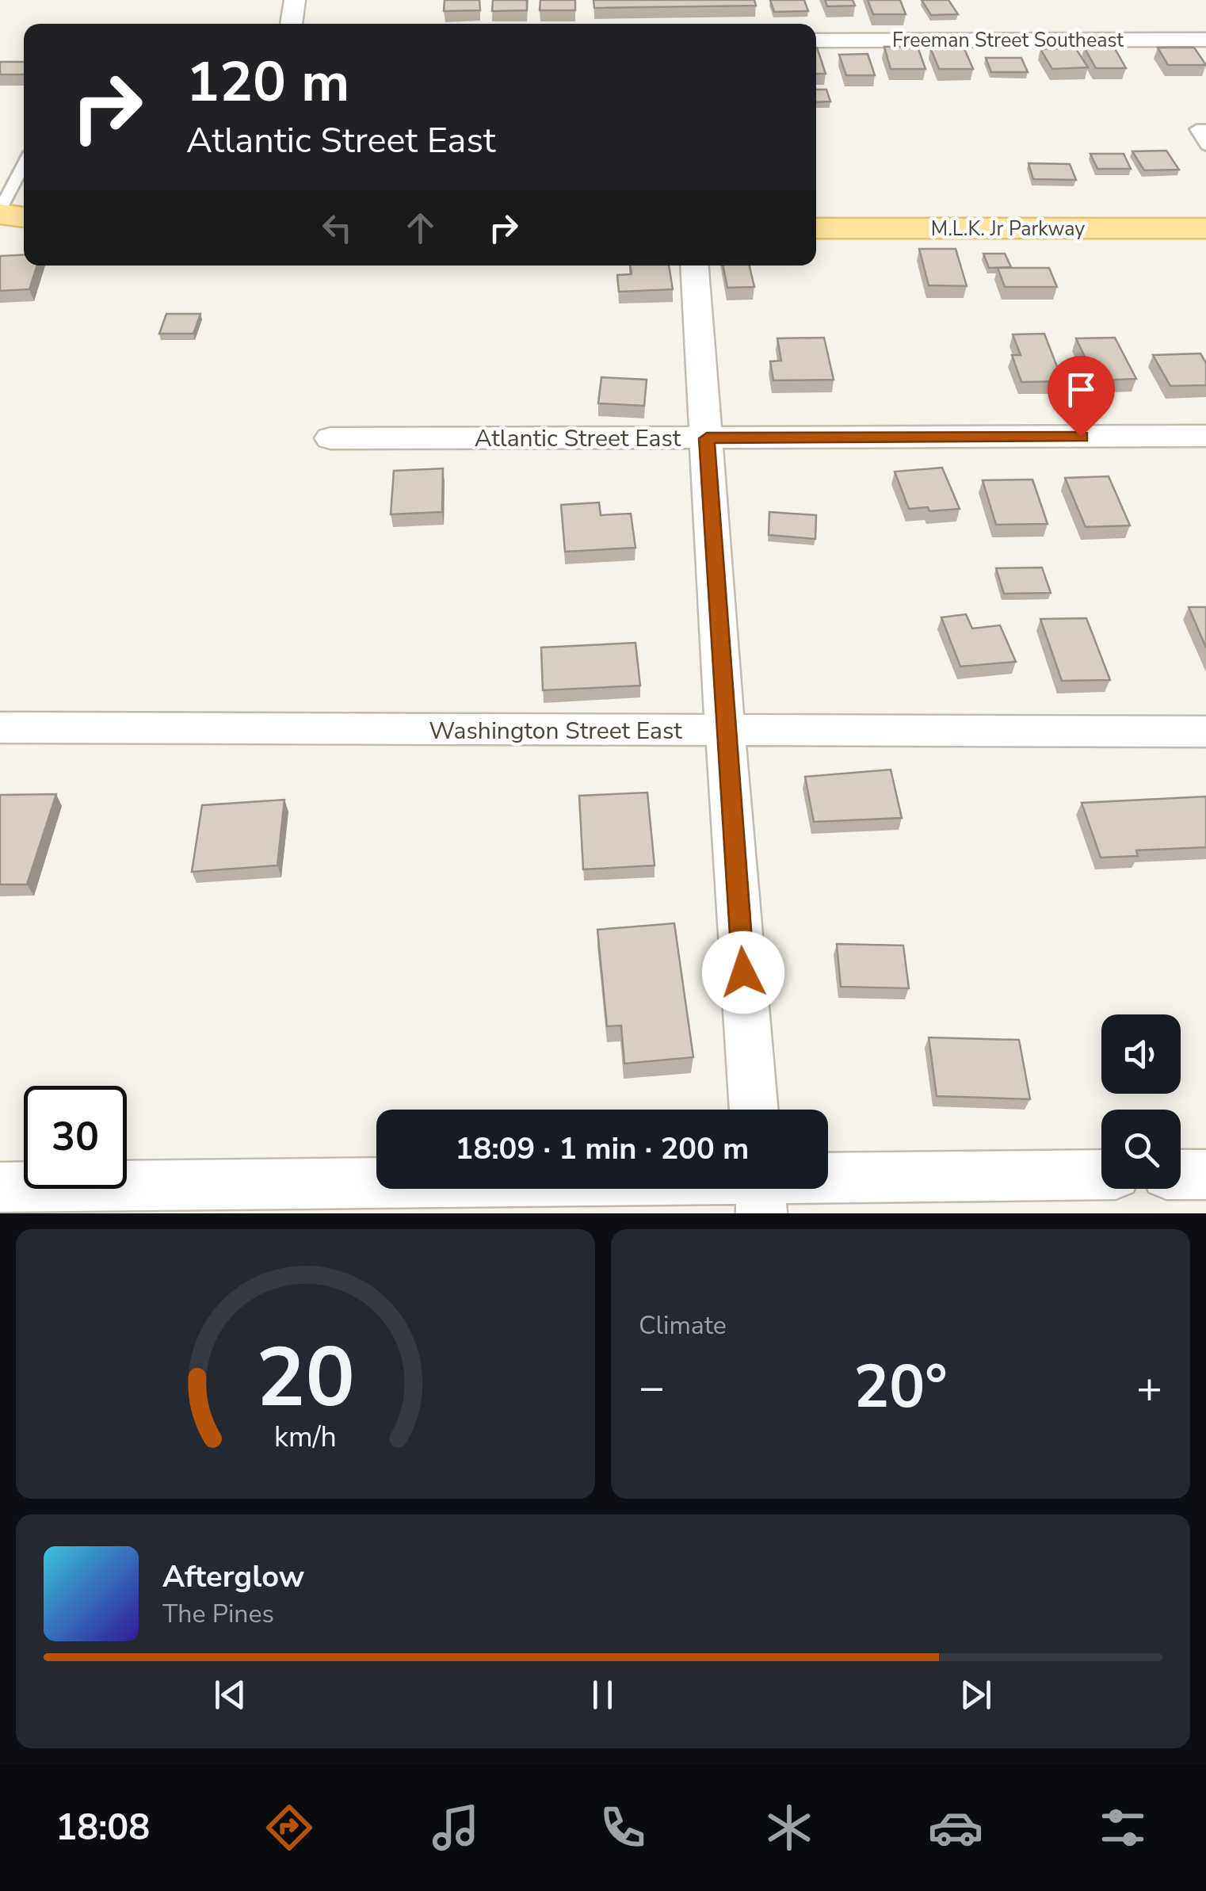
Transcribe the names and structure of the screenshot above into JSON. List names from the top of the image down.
{
  "streets": {
    "main road": ["M.L.K. Jr Parkway"],
    "street": ["Freeman Street Southeast", "Atlantic Street East", "Washington Street East"]
  },
  "page": {
    "turn": ["120 m", "Atlantic Street East"],
    "limit": "30",
    "trip": "18:09 · 1 min · 200 m",
    "tile": "Climate",
    "heat": ["−", "20°", "+"],
    "song": ["Afterglow", "The Pines"],
    "tabs": "18:08",
    "gauge": ["20", "km/h"]
  }
}
